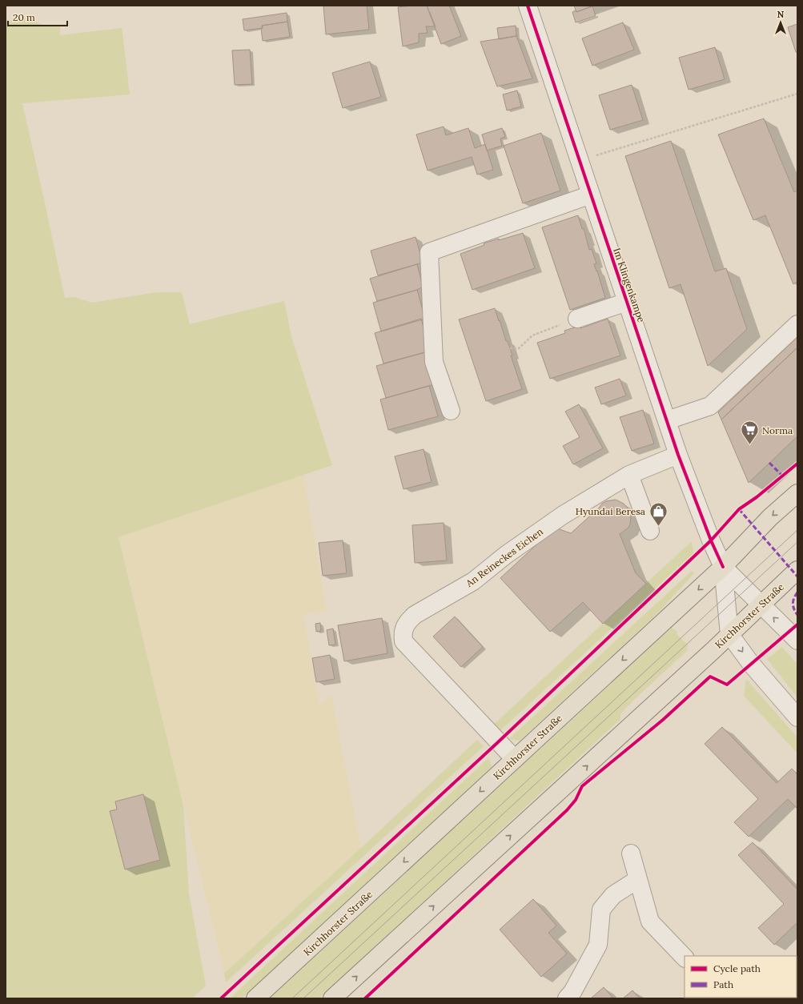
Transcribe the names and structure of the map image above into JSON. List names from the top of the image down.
{
  "streets": {
    "main road": ["Kirchhorster Straße"],
    "street": ["Im Klingenkampe", "An Reineckes Eichen"]
  },
  "crossings": [
    ["Im Klingenkampe", "An Reineckes Eichen"],
    ["Im Klingenkampe", "Kirchhorster Straße"],
    ["An Reineckes Eichen", "Kirchhorster Straße"]
  ],
  "places": {
    "supermarket": ["Norma"],
    "shop": ["Hyundai Beresa"]
  },
  "legend": ["Cycle path", "Path"],
  "scale_bar": "20 m",
  "north": "top"
}
